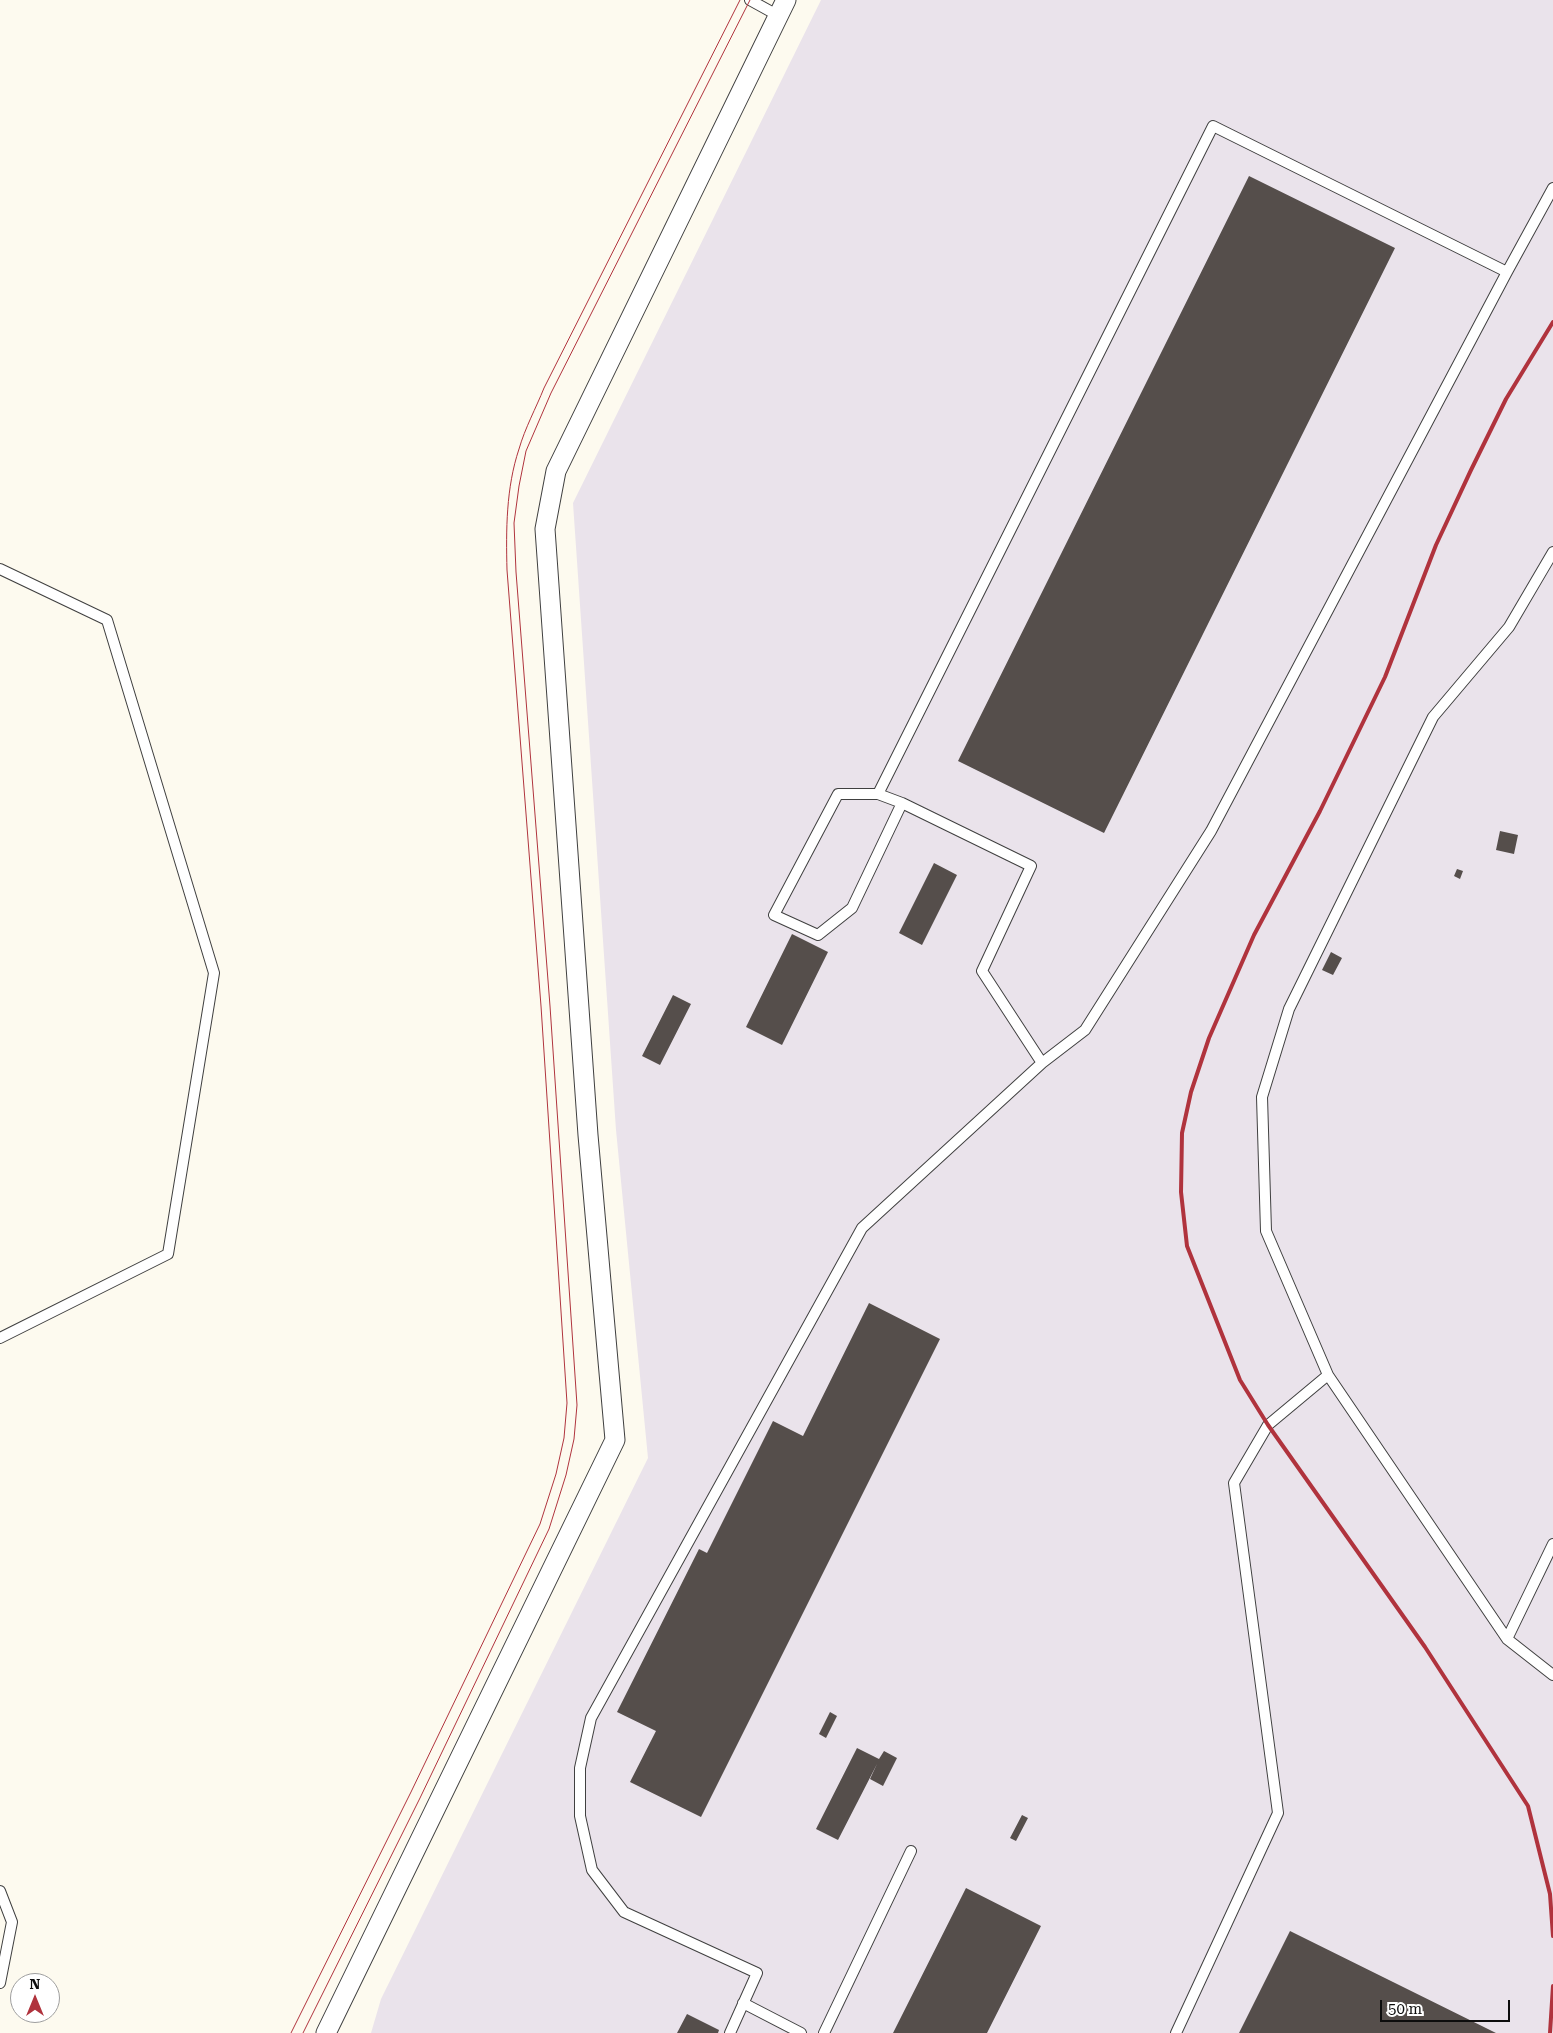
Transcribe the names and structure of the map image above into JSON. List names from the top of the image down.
{
  "scale_bar": "50 m",
  "north": "top"
}
